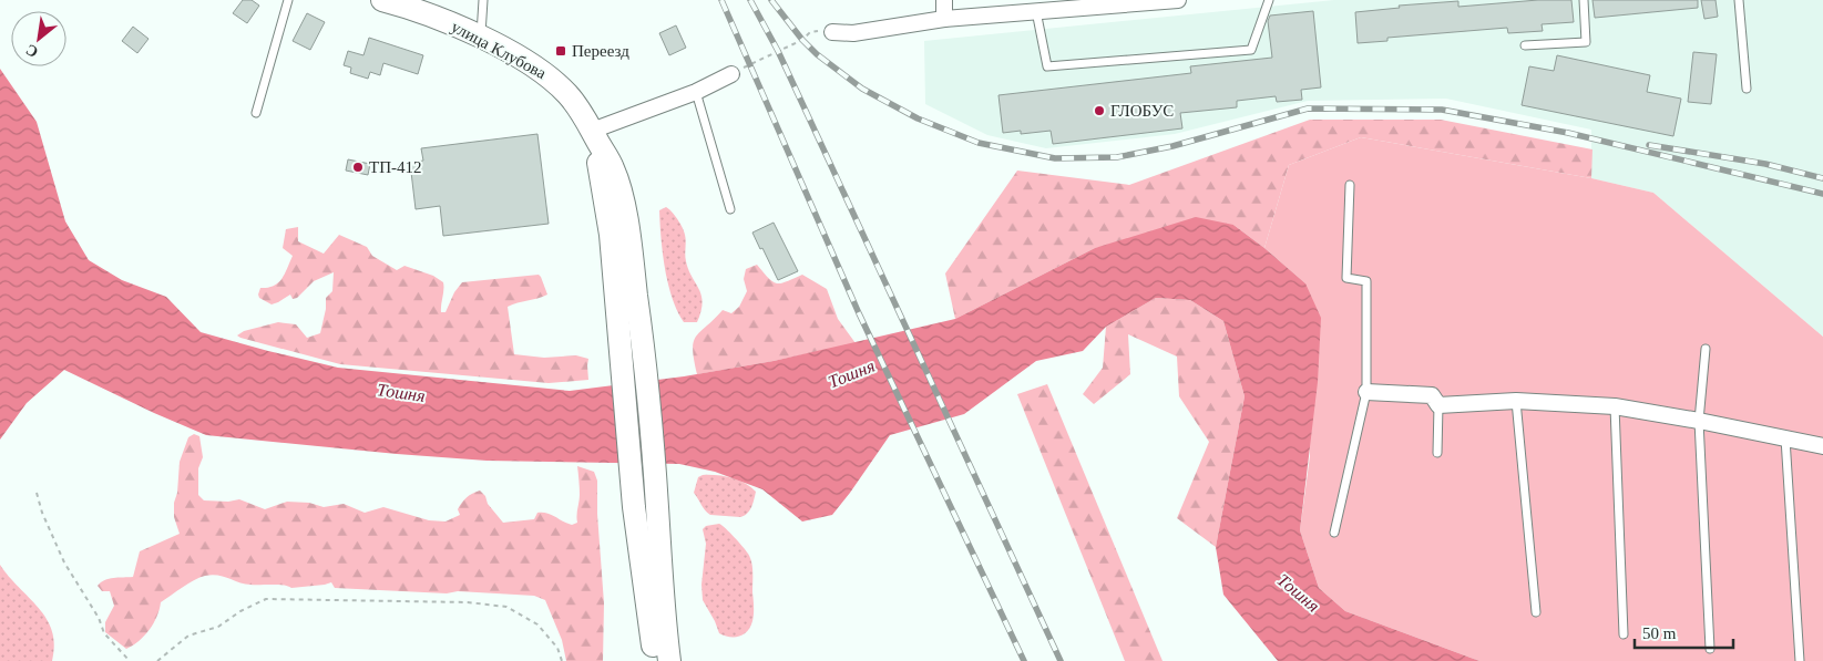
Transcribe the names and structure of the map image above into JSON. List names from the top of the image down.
{
  "streets": {
    "main road": ["улица Клубова"]
  },
  "water": ["Тошня"],
  "places": {
    "transit": ["Переезд"],
    "other": ["ГЛОБУС", "ТП-412"]
  },
  "scale_bar": "50 m",
  "north": "bottom left"
}
